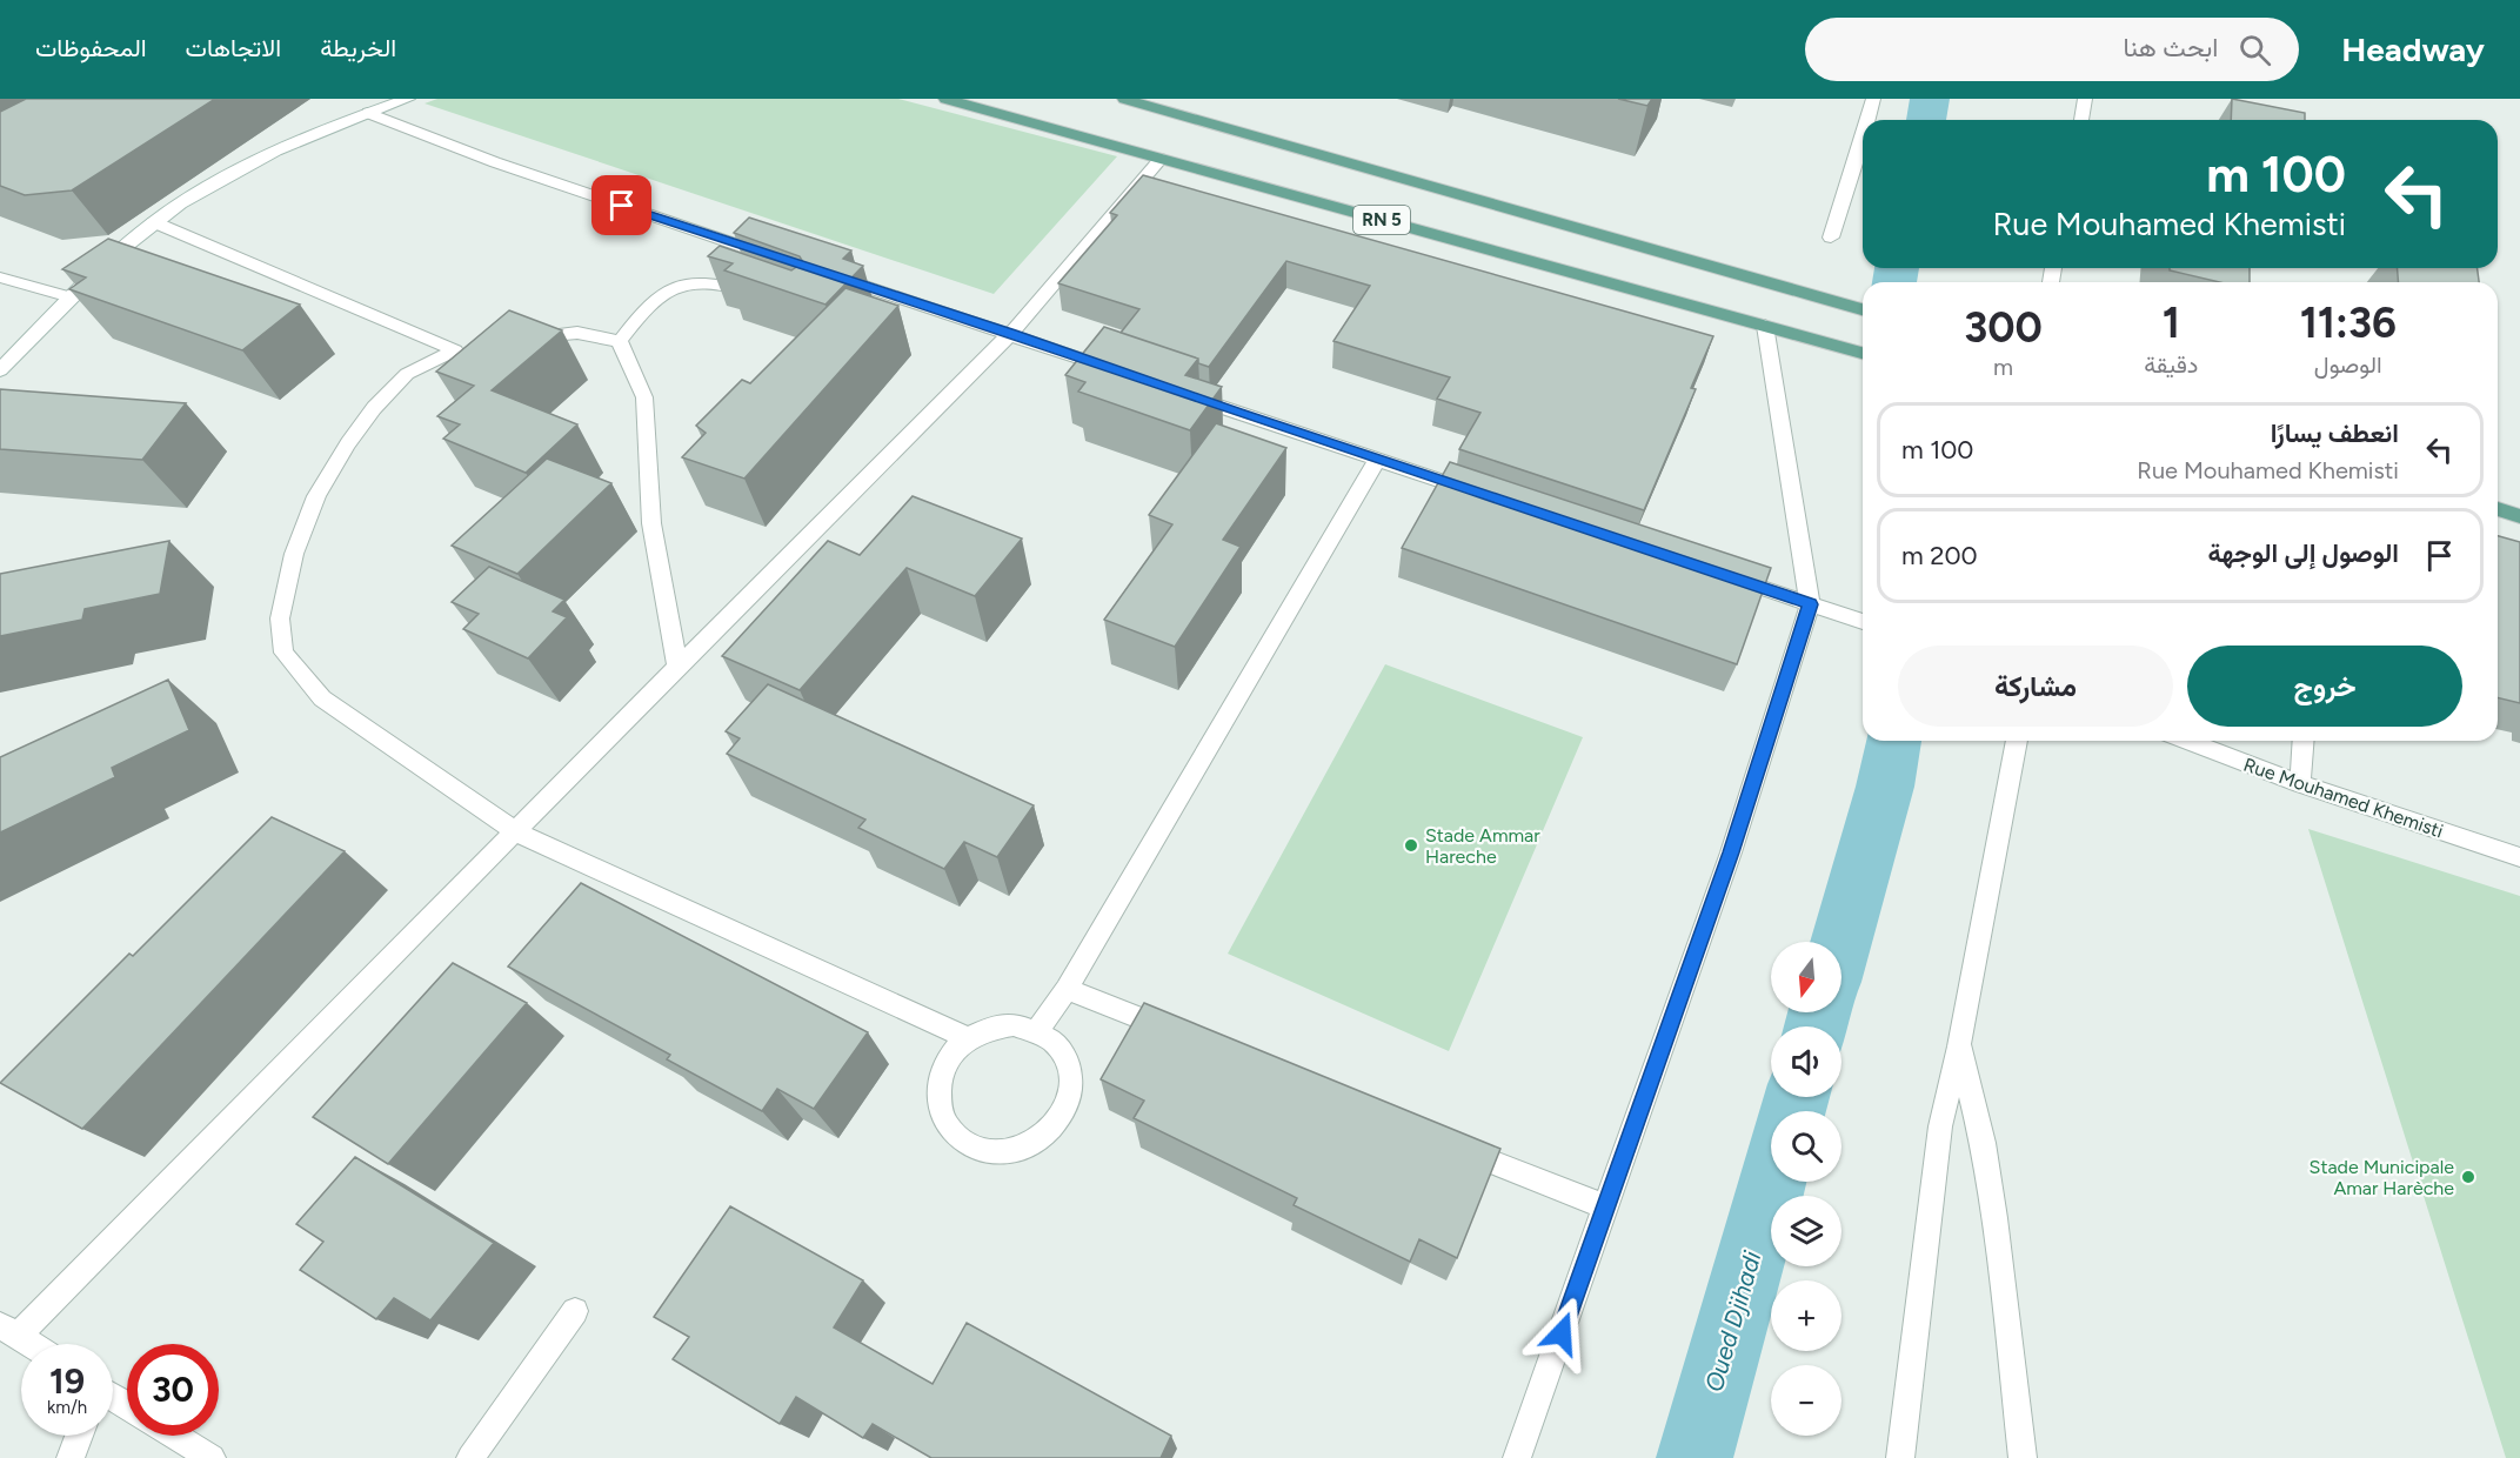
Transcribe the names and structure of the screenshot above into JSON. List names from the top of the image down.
{
  "streets": {
    "main road": ["RN 5"],
    "street": ["Rue Mouhamed Khemisti"]
  },
  "water": ["Oued Djihadi"],
  "places": ["Stade Ammar Hareche", "Stade Municipale Amar Harèche"],
  "north": "bottom",
  "page": {
    "header": "Headway",
    "search": "ابحث هنا",
    "nav": ["الخريطة", "الاتجاهات", "المحفوظات"],
    "turn": ["100 m", "Rue Mouhamed Khemisti"],
    "eta": [
      "11:36",
      "الوصول",
      "1",
      "دقيقة",
      "300",
      "m"
    ],
    "list": [
      {
        "name": "انعطف يسارًا",
        "note": "Rue Mouhamed Khemisti",
        "value": "100 m"
      },
      {
        "name": "الوصول إلى الوجهة",
        "value": "200 m"
      }
    ],
    "buttons": ["خروج", "مشاركة"],
    "map_buttons": ["+", "−"],
    "speed": "19 km/h",
    "limit": "30"
  }
}
